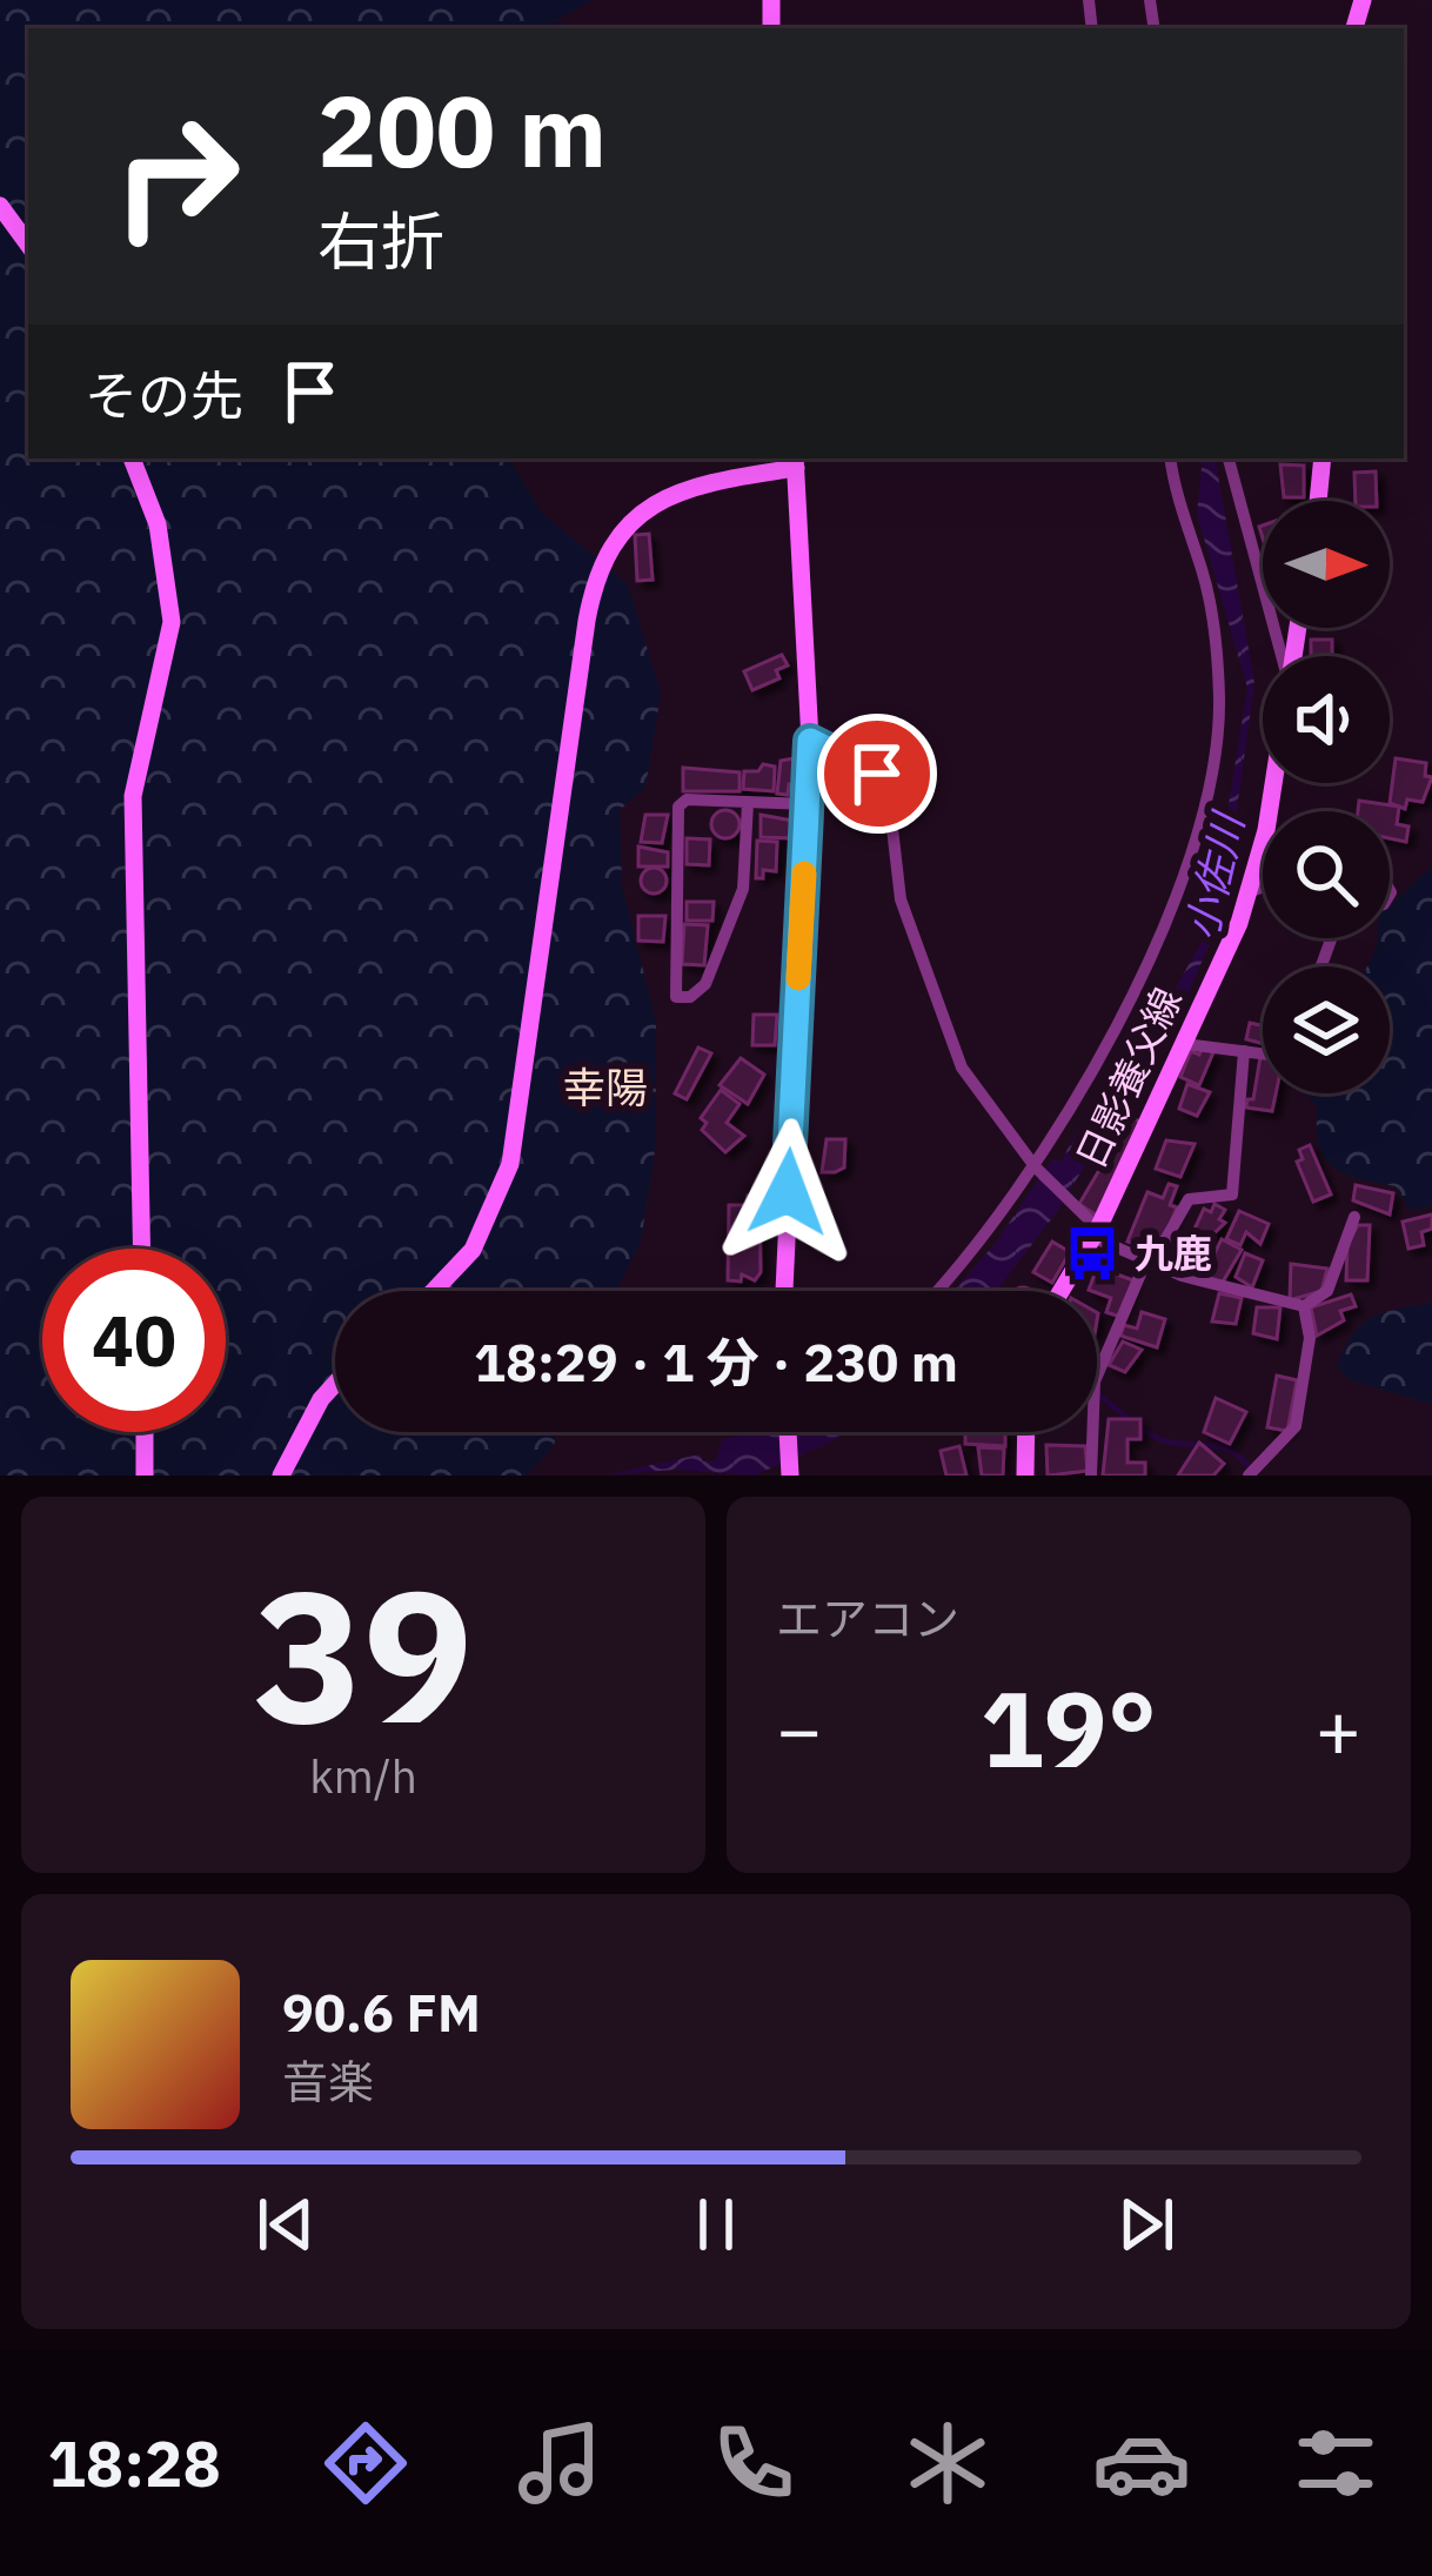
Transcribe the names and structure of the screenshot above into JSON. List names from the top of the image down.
{
  "streets": {
    "street": ["日影養父線"]
  },
  "districts": ["幸陽"],
  "water": ["小佐川"],
  "places": {
    "bus stop": ["九鹿"]
  },
  "north": "right",
  "page": {
    "turn": ["200 m", "右折"],
    "then": "その先",
    "limit": "40",
    "trip": "18:29 · 1 分 · 230 m",
    "tile": [
      ["39", "km/h"],
      "エアコン"
    ],
    "heat": ["−", "19°", "+"],
    "song": ["90.6 FM", "音楽"],
    "tabs": "18:28"
  }
}
